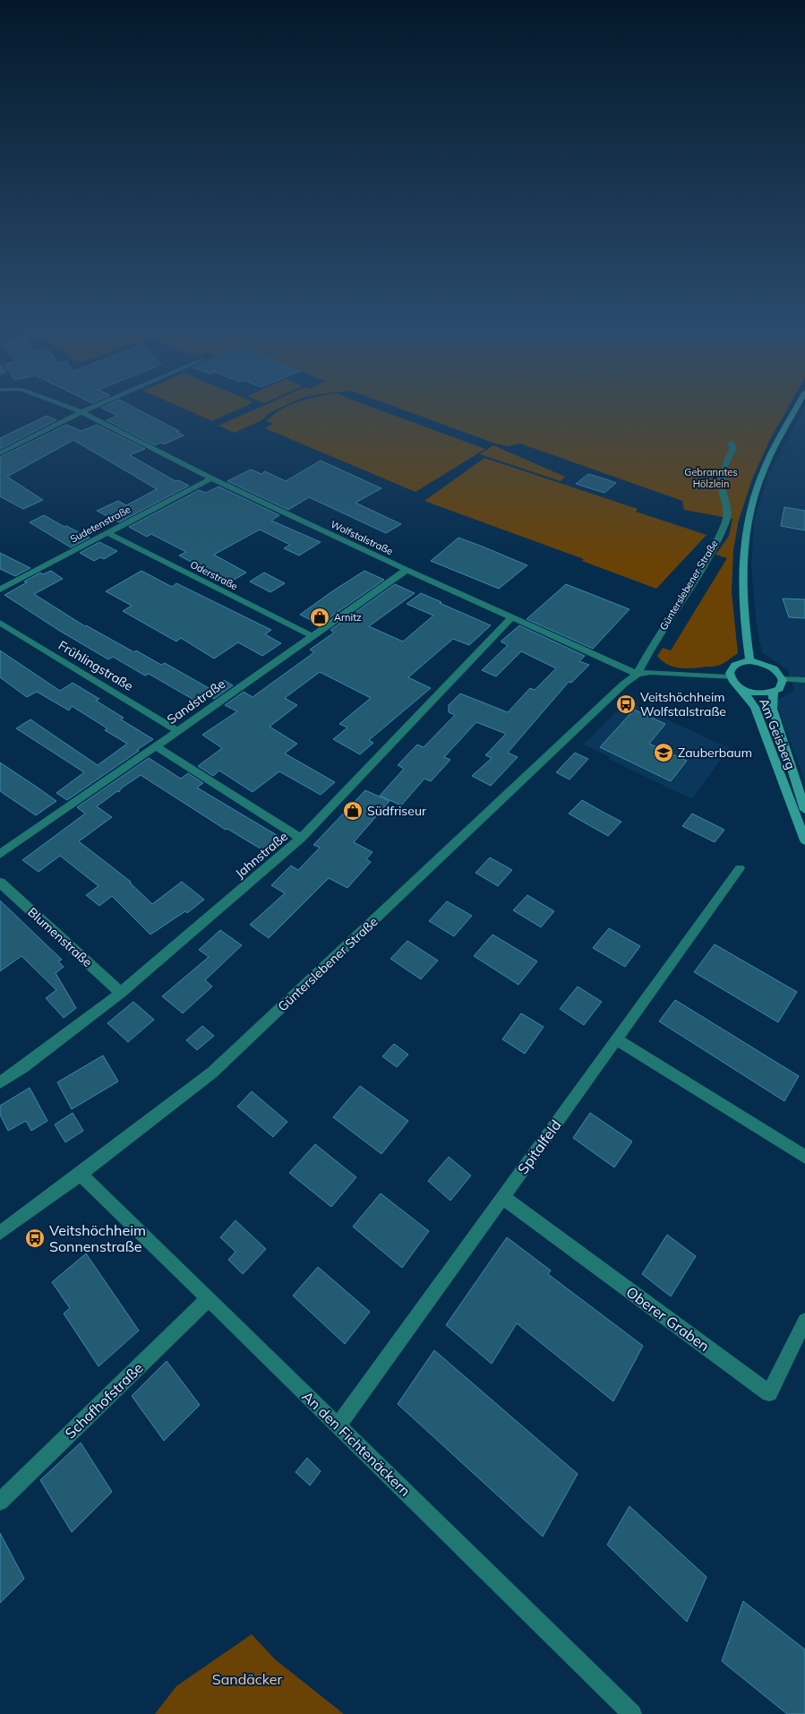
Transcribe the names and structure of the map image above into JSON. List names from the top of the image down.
{
  "streets": {
    "street": [
      "Sudetenstraße",
      "Wolfstalstraße",
      "Oderstraße",
      "Günterslebener Straße",
      "Frühlingstraße",
      "Sandstraße",
      "Am Geisberg",
      "Jahnstraße",
      "Blumenstraße",
      "Spitalfeld",
      "Oberer Graben",
      "Schafhofstraße",
      "An den Fichtenäckern"
    ]
  },
  "crossings": [
    ["Sudetenstraße", "Wolfstalstraße"],
    ["Sudetenstraße", "Oderstraße"],
    ["Wolfstalstraße", "Günterslebener Straße"],
    ["Wolfstalstraße", "Sandstraße"],
    ["Wolfstalstraße", "Jahnstraße"],
    ["Oderstraße", "Sandstraße"],
    ["Günterslebener Straße", "An den Fichtenäckern"],
    ["Frühlingstraße", "Sandstraße"],
    ["Jahnstraße", "Blumenstraße"],
    ["Spitalfeld", "Oberer Graben"],
    ["Spitalfeld", "An den Fichtenäckern"],
    ["Schafhofstraße", "An den Fichtenäckern"]
  ],
  "parks": ["Gebranntes Hölzlein", "Sandäcker"],
  "places": {
    "shop": ["Arnitz", "Südfriseur"],
    "bus stop": ["Veitshöchheim Wolfstalstraße", "Veitshöchheim Sonnenstraße"],
    "school or university": ["Zauberbaum"]
  }
}
